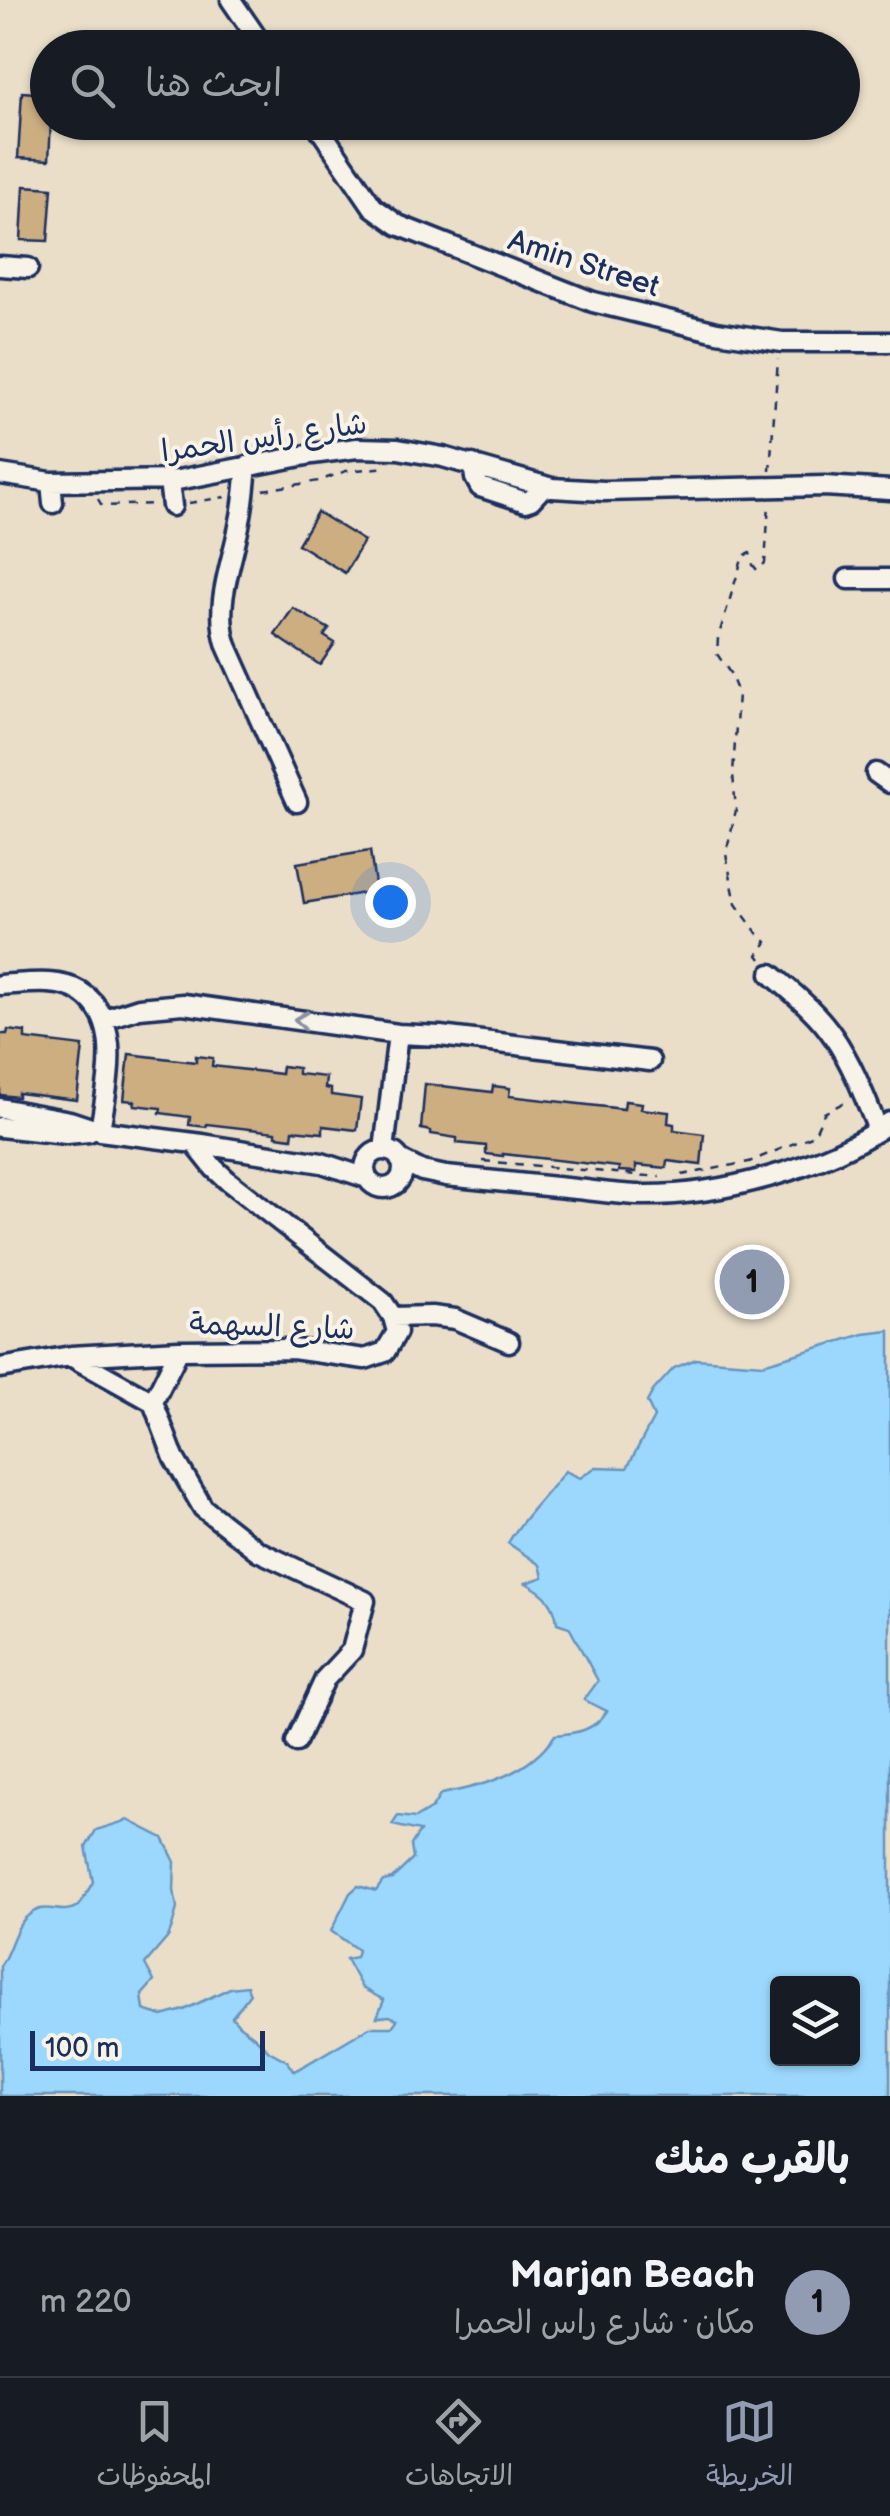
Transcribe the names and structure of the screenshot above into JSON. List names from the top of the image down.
{
  "streets": {
    "street": ["Amin Street", "شارع رأس الحمرا", "شارع السهمة"]
  },
  "scale_bar": "100 m",
  "page": {
    "search": "ابحث هنا",
    "pins": "1",
    "scale": "100 m",
    "heading": "بالقرب منك",
    "list": [
      {
        "mark": "1",
        "name": "Marjan Beach",
        "note": "مكان · شارع راس الحمرا",
        "value": "220 m"
      }
    ],
    "nav": ["الخريطة", "الاتجاهات", "المحفوظات"]
  }
}
